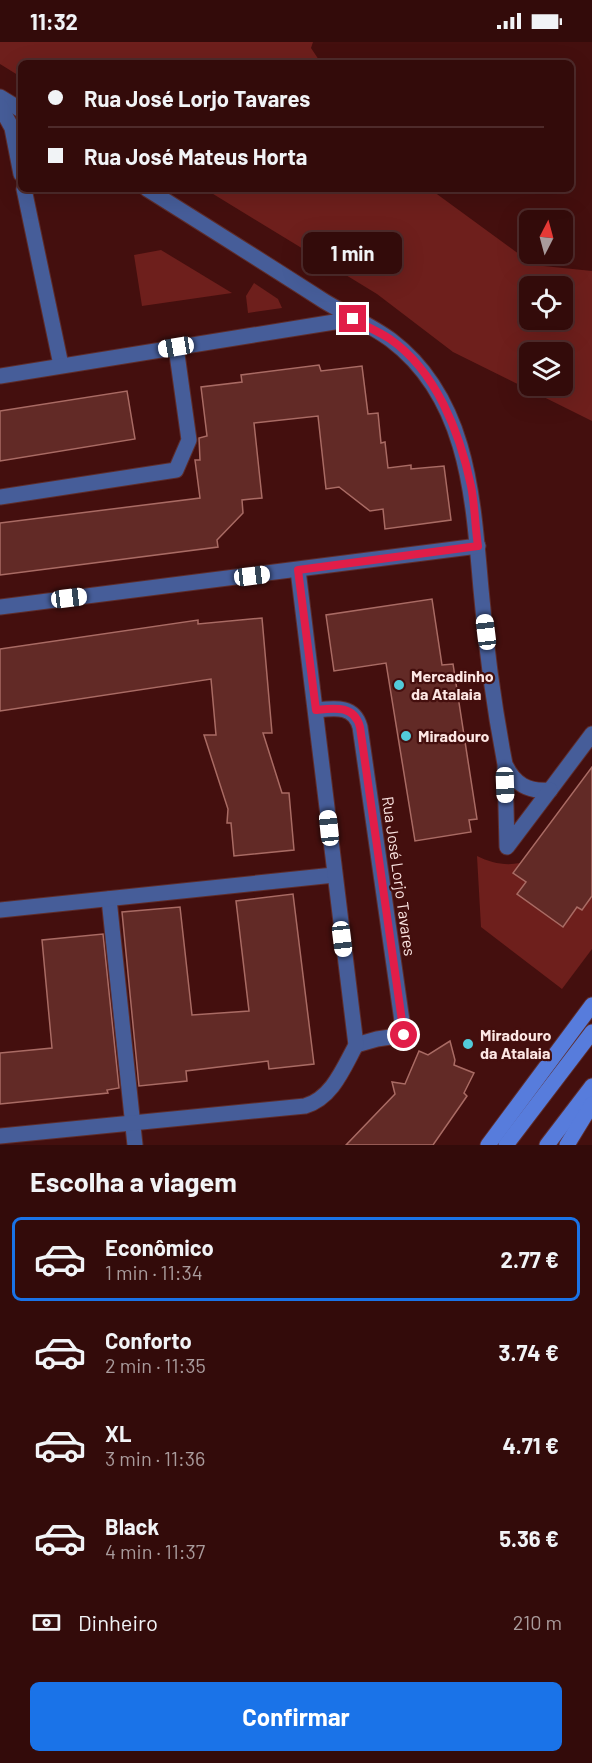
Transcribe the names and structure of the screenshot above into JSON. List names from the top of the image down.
{
  "streets": {
    "street": ["Rua José Lorjo Tavares"]
  },
  "places": ["Mercadinho da Atalaia", "Miradouro", "Miradouro da Atalaia"],
  "north": "top",
  "page": {
    "status": "11:32",
    "banner": ["Rua José Lorjo Tavares", "Rua José Mateus Horta"],
    "bubble": "1 min",
    "heading": "Escolha a viagem",
    "list": [
      {
        "name": "Econômico",
        "note": "1 min · 11:34",
        "value": "2.77 €"
      },
      {
        "name": "Conforto",
        "note": "2 min · 11:35",
        "value": "3.74 €"
      },
      {
        "name": "XL",
        "note": "3 min · 11:36",
        "value": "4.71 €"
      },
      {
        "name": "Black",
        "note": "4 min · 11:37",
        "value": "5.36 €"
      }
    ],
    "pay": ["Dinheiro", "210 m"],
    "buttons": "Confirmar"
  }
}
